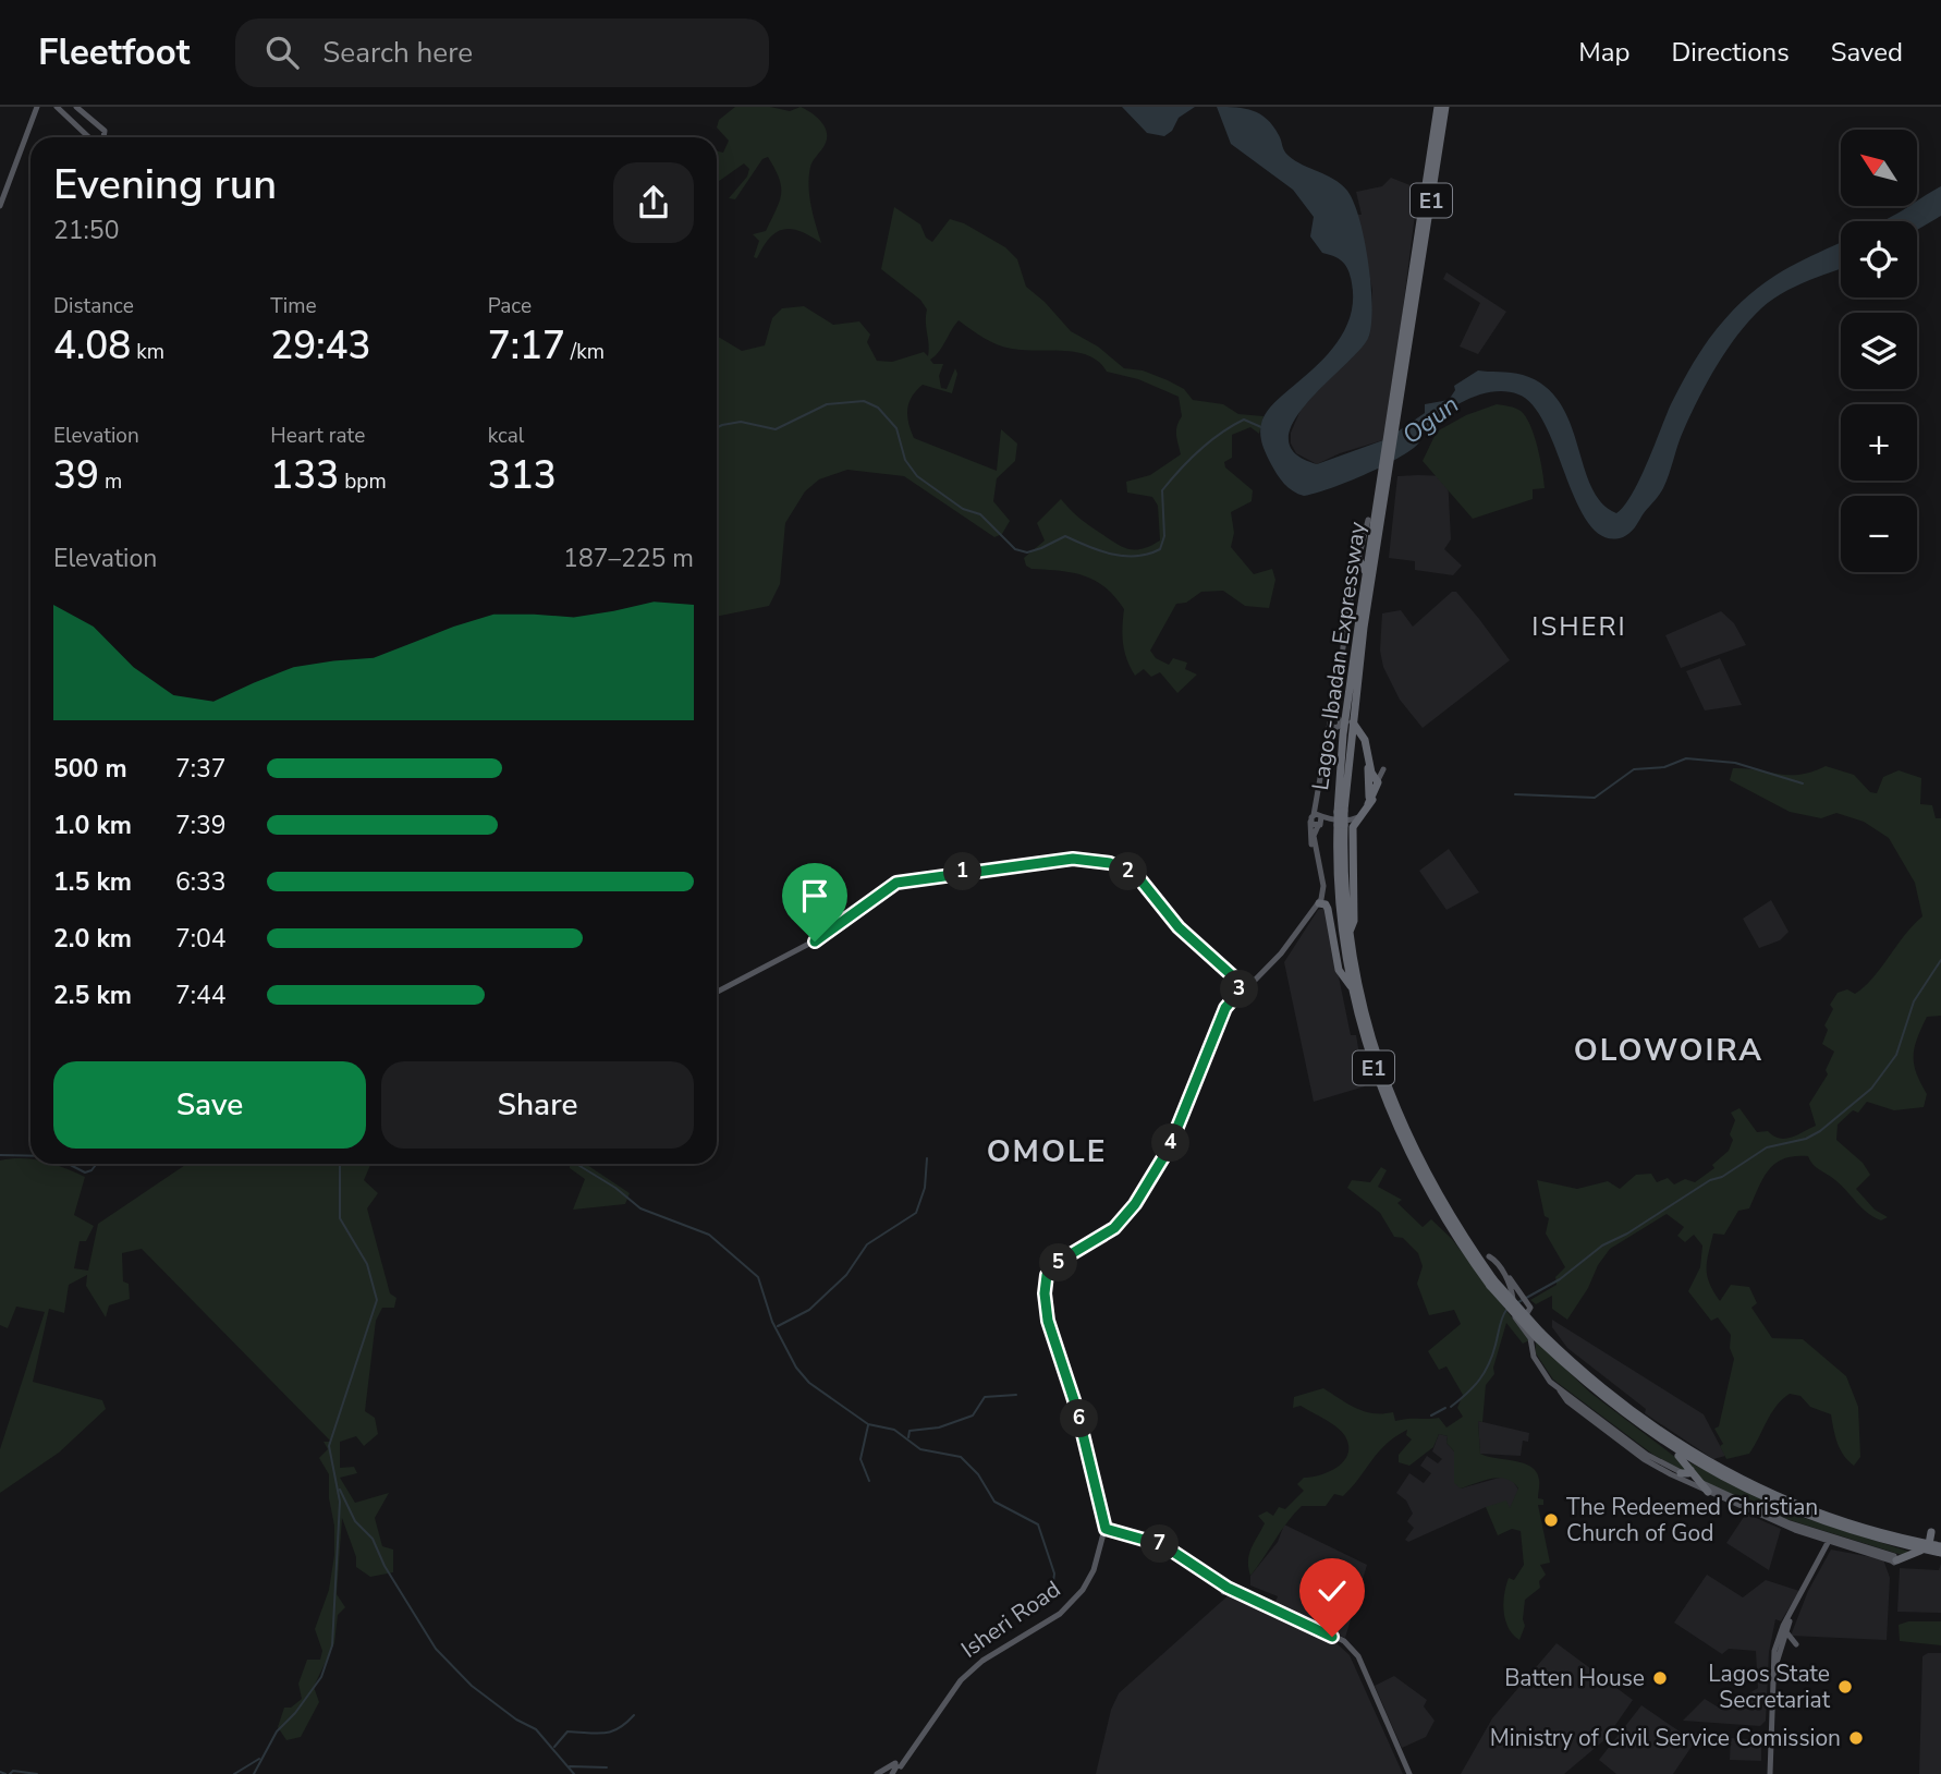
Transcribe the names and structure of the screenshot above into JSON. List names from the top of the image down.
{
  "streets": {
    "highway": ["E1", "Lagos-Ibadan Expressway"],
    "main road": ["Isheri Road"]
  },
  "districts": ["ISHERI", "OLOWOIRA", "OMOLE"],
  "water": ["Ogun"],
  "places": [
    "The Redeemed Christian Church of God",
    "Batten House",
    "Lagos State Secretariat",
    "Ministry of Civil Service Comission"
  ],
  "north": "top left",
  "page": {
    "header": "Fleetfoot",
    "search": "Search here",
    "nav": ["Map", "Directions", "Saved"],
    "map_buttons": ["+", "−"],
    "heading": ["Evening run", "21:50"],
    "stats": [
      ["Distance", "4.08 km"],
      ["Time", "29:43"],
      ["Pace", "7:17 /km"],
      ["Elevation", "39 m"],
      ["Heart rate", "133 bpm"],
      ["kcal", "313"]
    ],
    "chart": ["Elevation", "187–225 m"],
    "list": [
      {
        "name": "500 m",
        "note": "7:37"
      },
      {
        "name": "1.0 km",
        "note": "7:39"
      },
      {
        "name": "1.5 km",
        "note": "6:33"
      },
      {
        "name": "2.0 km",
        "note": "7:04"
      },
      {
        "name": "2.5 km",
        "note": "7:44"
      }
    ],
    "pins": [
      "1",
      "2",
      "3",
      "4",
      "5",
      "6",
      "7"
    ],
    "buttons": ["Save", "Share"]
  }
}
